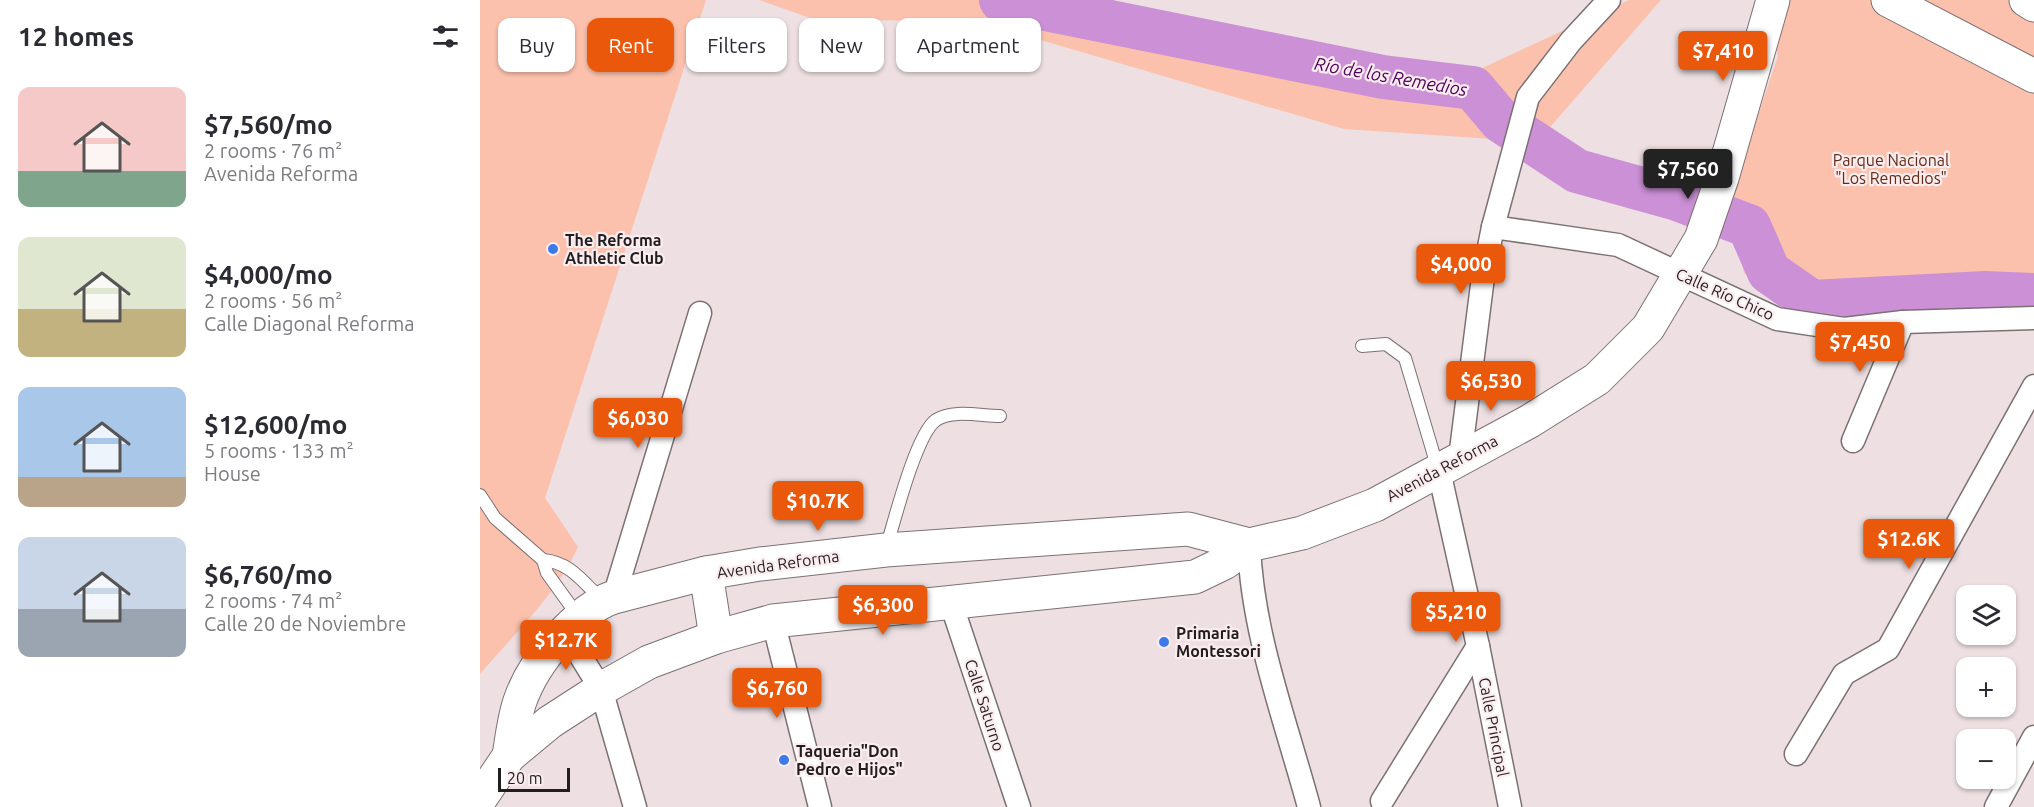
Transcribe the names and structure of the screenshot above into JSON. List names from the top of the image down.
{
  "streets": {
    "main road": ["Avenida Reforma"],
    "street": ["Calle Río Chico", "Calle Saturno", "Calle Principal"]
  },
  "crossings": [
    ["Calle Río Chico", "Avenida Reforma"],
    ["Avenida Reforma", "Calle Saturno"],
    ["Avenida Reforma", "Calle Principal"]
  ],
  "water": ["Río de los Remedios"],
  "parks": ["Parque Nacional \"Los Remedios\""],
  "places": ["The Reforma Athletic Club", "Primaria Montessori", "Taqueria\"Don Pedro e Hijos\""],
  "scale_bar": "20 m",
  "page": {
    "heading": "12 homes",
    "chip": [
      "Buy",
      "Rent",
      "Filters",
      "New",
      "Apartment"
    ],
    "price": [
      "$7,410",
      "$7,560",
      "$4,000",
      "$7,450",
      "$6,530",
      "$6,030",
      "$10.7K",
      "$12.6K",
      "$6,300",
      "$5,210",
      "$12.7K",
      "$6,760"
    ],
    "list": [
      {
        "name": "$7,560/mo",
        "note": "2 rooms · 76 m² · Avenida Reforma"
      },
      {
        "name": "$4,000/mo",
        "note": "2 rooms · 56 m² · Calle Diagonal Reforma"
      },
      {
        "name": "$12,600/mo",
        "note": "5 rooms · 133 m² · House"
      },
      {
        "name": "$6,760/mo",
        "note": "2 rooms · 74 m² · Calle 20 de Noviembre"
      }
    ],
    "map_buttons": ["+", "−"],
    "scale": "20 m"
  }
}
